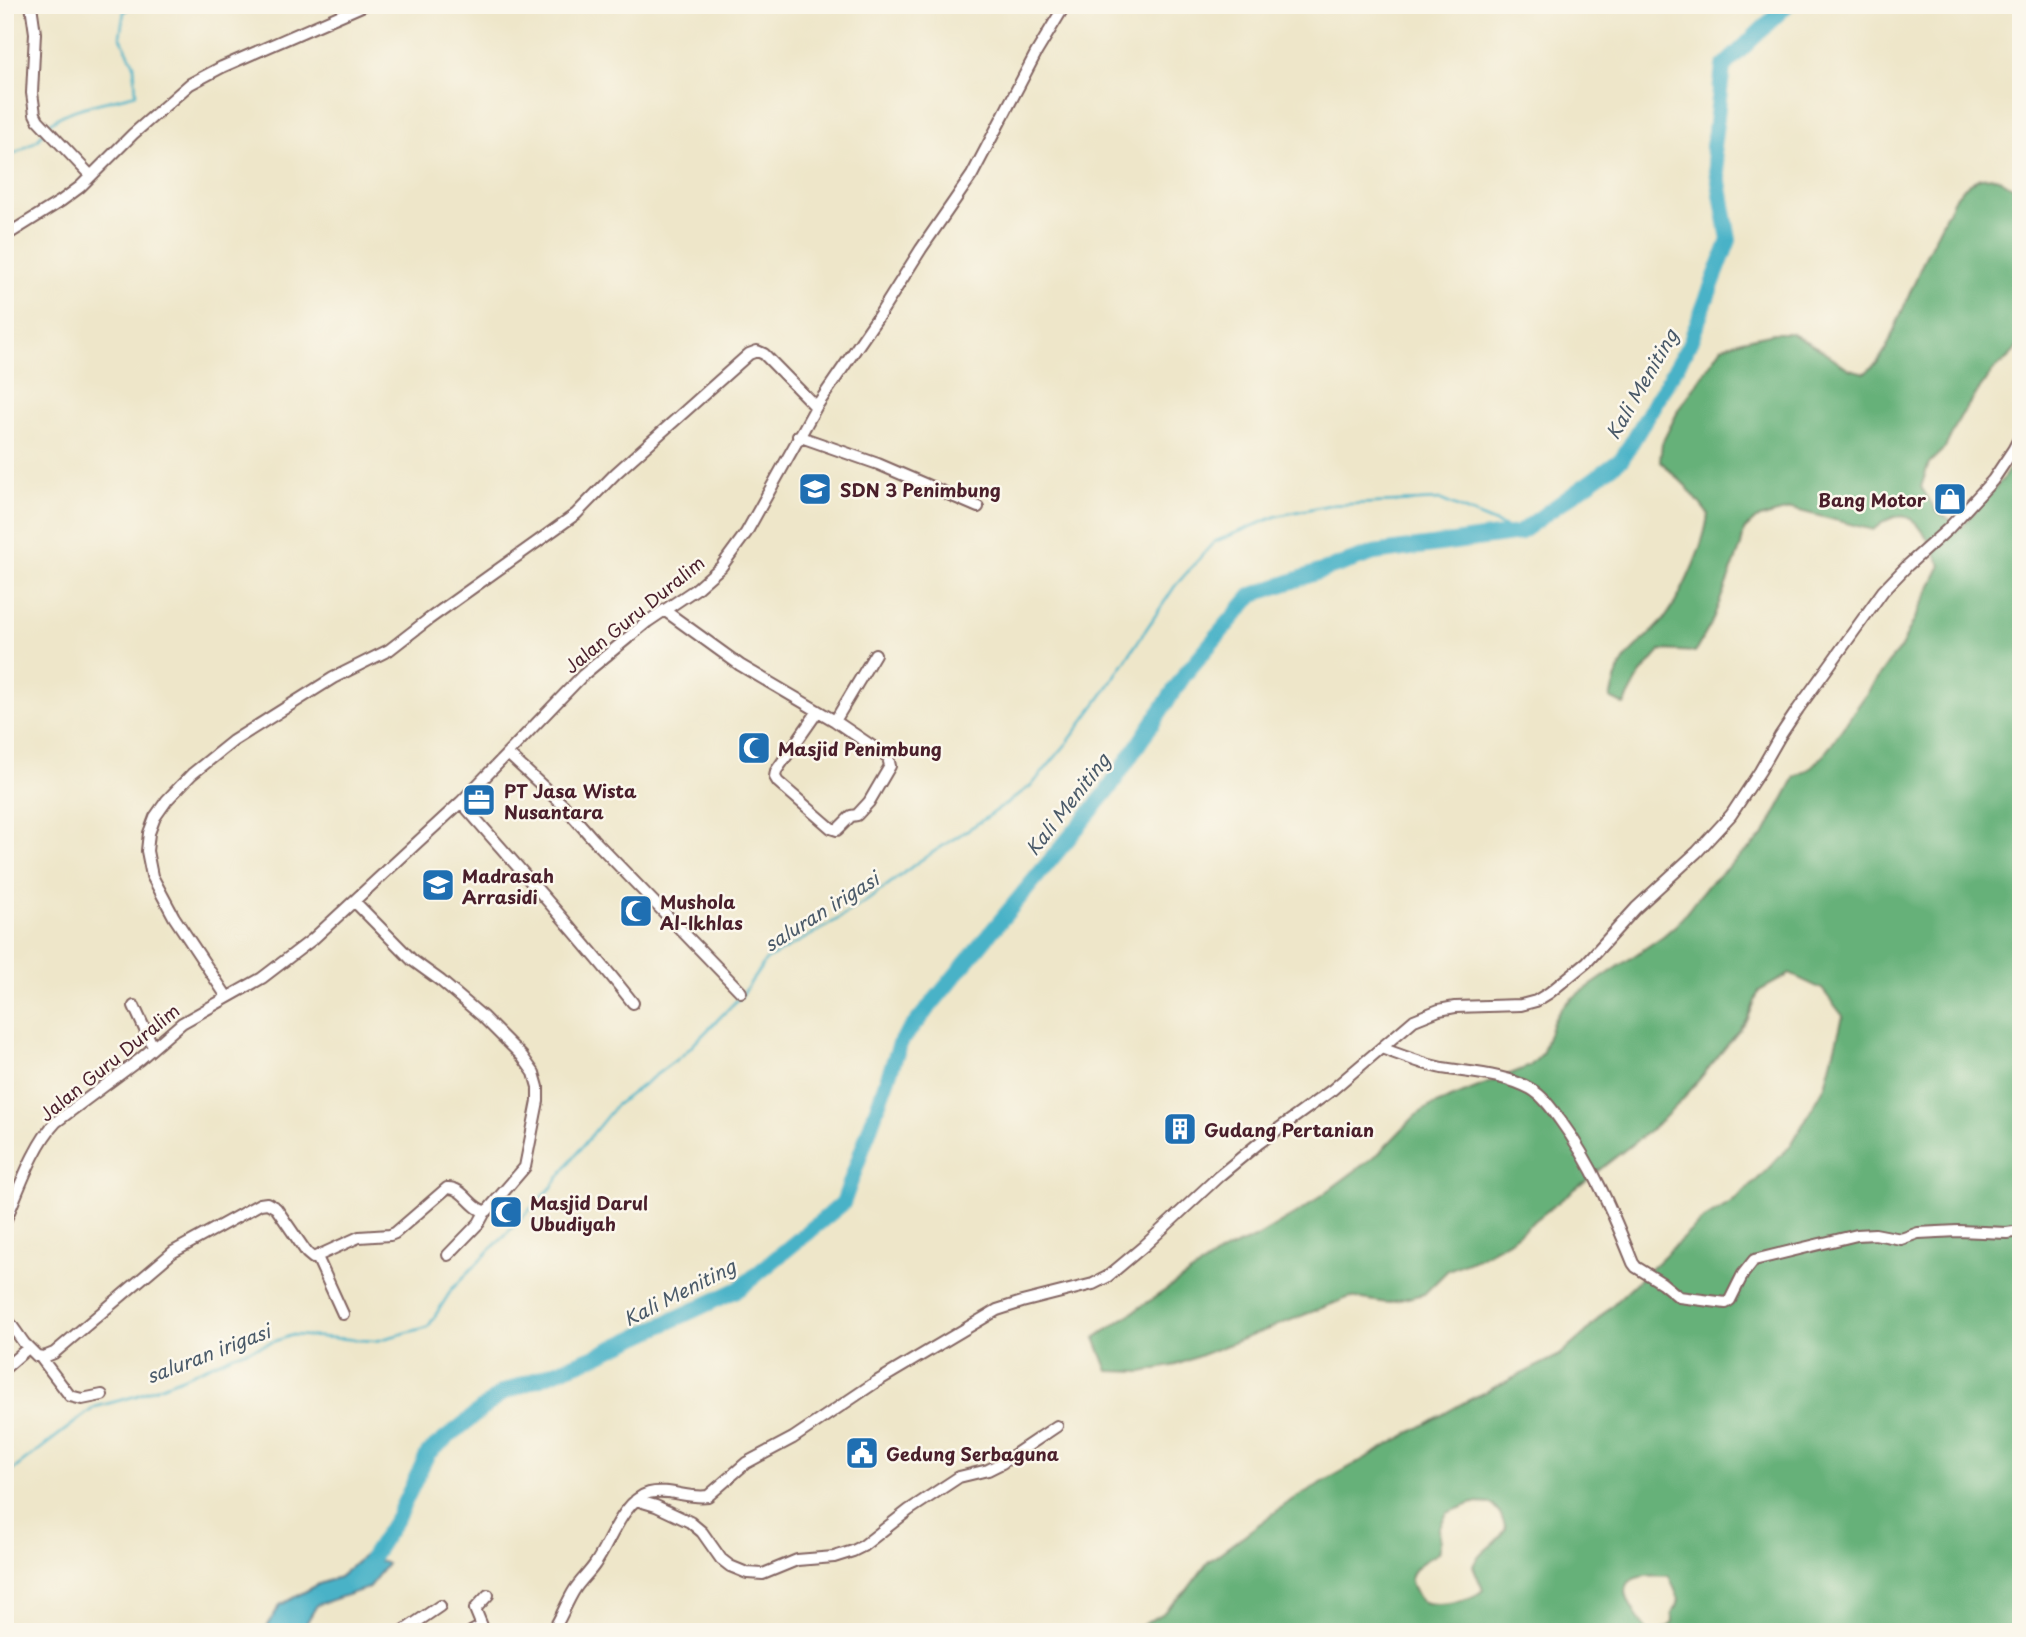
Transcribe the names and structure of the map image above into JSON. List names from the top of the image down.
{
  "streets": {
    "street": ["Jalan Guru Duralim"]
  },
  "water": ["Kali Meniting", "saluran irigasi"],
  "places": {
    "school or university": ["SDN 3 Penimbung", "Madrasah Arrasidi"],
    "shop": ["Bang Motor"],
    "mosque": ["Masjid Penimbung", "Mushola Al-Ikhlas", "Masjid Darul Ubudiyah"],
    "office": ["PT Jasa Wista Nusantara"],
    "building": ["Gudang Pertanian"],
    "public building": ["Gedung Serbaguna"]
  }
}
